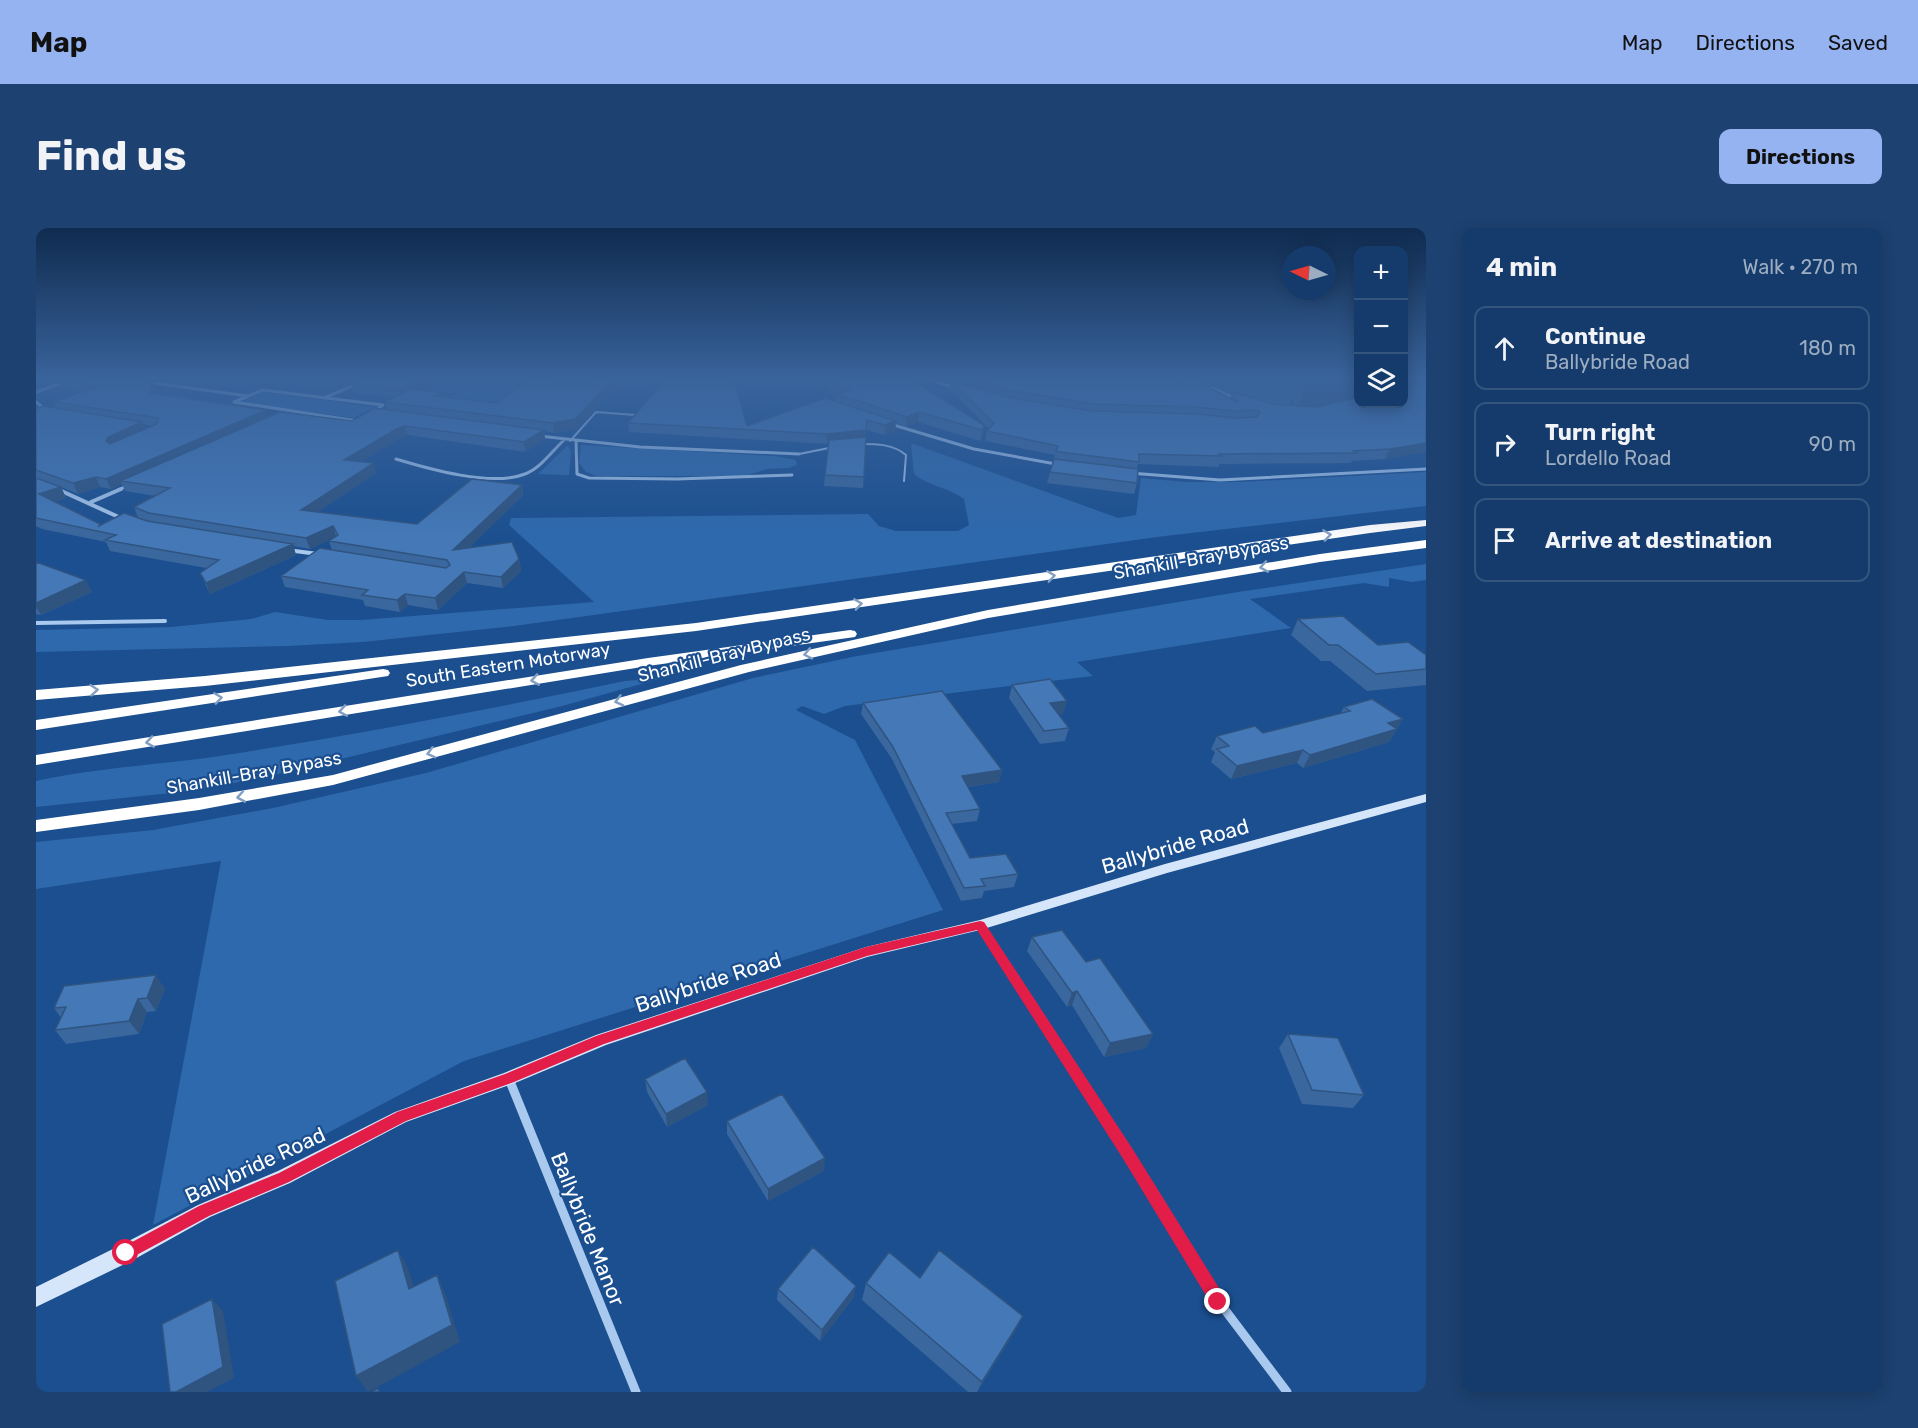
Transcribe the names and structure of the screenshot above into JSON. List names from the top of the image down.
{
  "streets": {
    "highway": ["Shankill-Bray Bypass", "South Eastern Motorway"],
    "street": ["Ballybride Road", "Ballybride Manor"]
  },
  "crossings": [
    ["Shankill-Bray Bypass", "South Eastern Motorway"],
    ["Ballybride Road", "Ballybride Manor"]
  ],
  "north": "left",
  "page": {
    "header": "Map",
    "nav": ["Map", "Directions", "Saved"],
    "buttons": "Directions",
    "title": "Find us",
    "heading": ["4 min", "Walk · 270 m"],
    "map_buttons": ["+", "−"],
    "list": [
      ["Continue", "Ballybride Road", "180 m"],
      ["Turn right", "Lordello Road", "90 m"],
      "Arrive at destination"
    ]
  }
}
